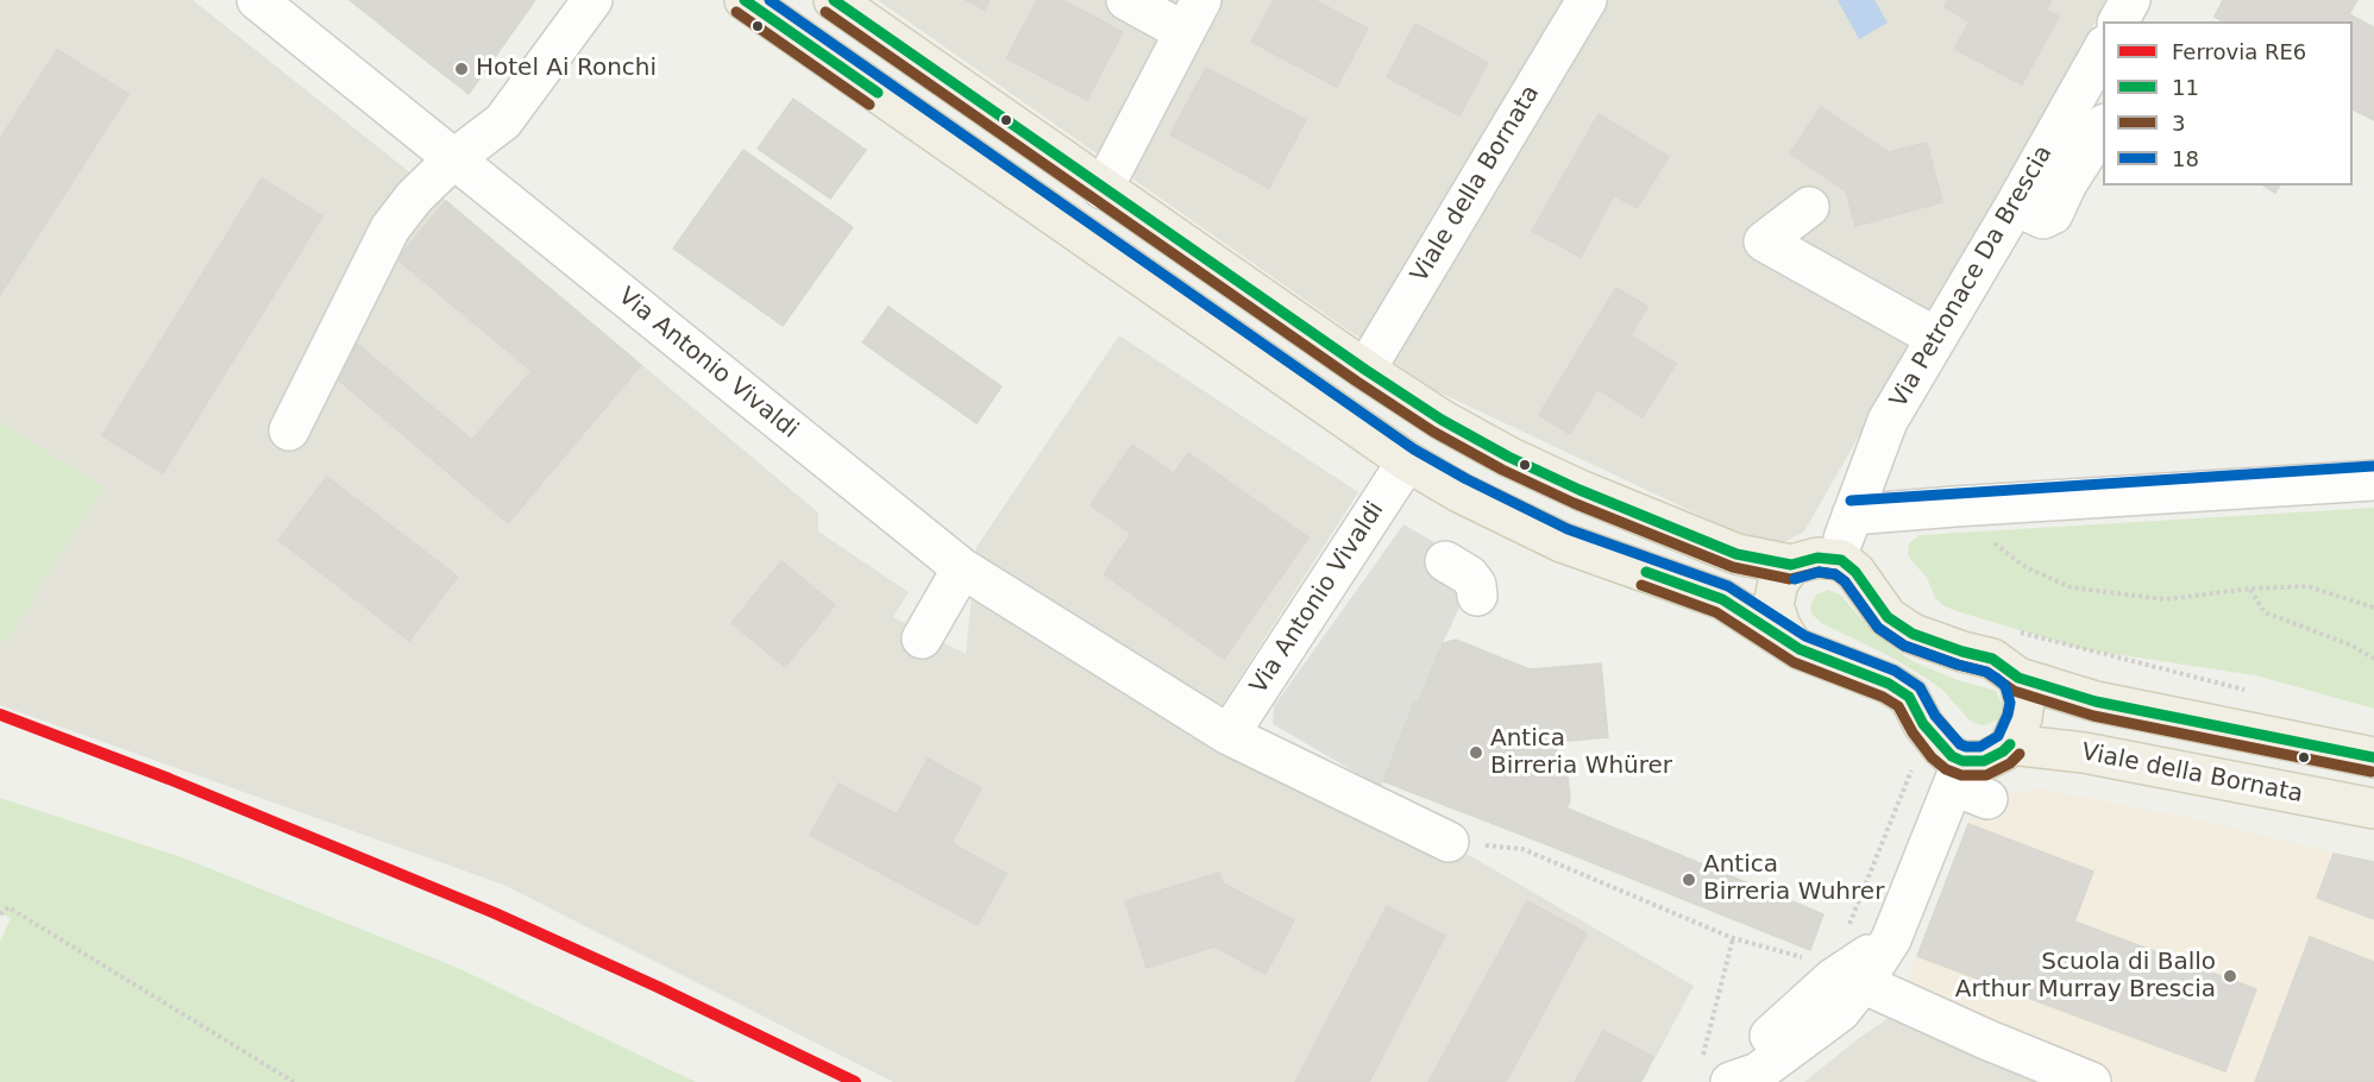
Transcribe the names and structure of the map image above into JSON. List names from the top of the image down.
{
  "streets": {
    "main road": ["Viale della Bornata"],
    "street": ["Via Petronace Da Brescia", "Via Antonio Vivaldi"]
  },
  "places": [
    "Hotel Ai Ronchi",
    "Antica Birreria Whürer",
    "Antica Birreria Wuhrer",
    "Scuola di Ballo Arthur Murray Brescia"
  ],
  "lines": [
    "transit line 11",
    "transit line 18",
    "transit line 3",
    "rail line RE6"
  ],
  "legend": [
    "Ferrovia RE6",
    "11",
    "3",
    "18"
  ]
}
